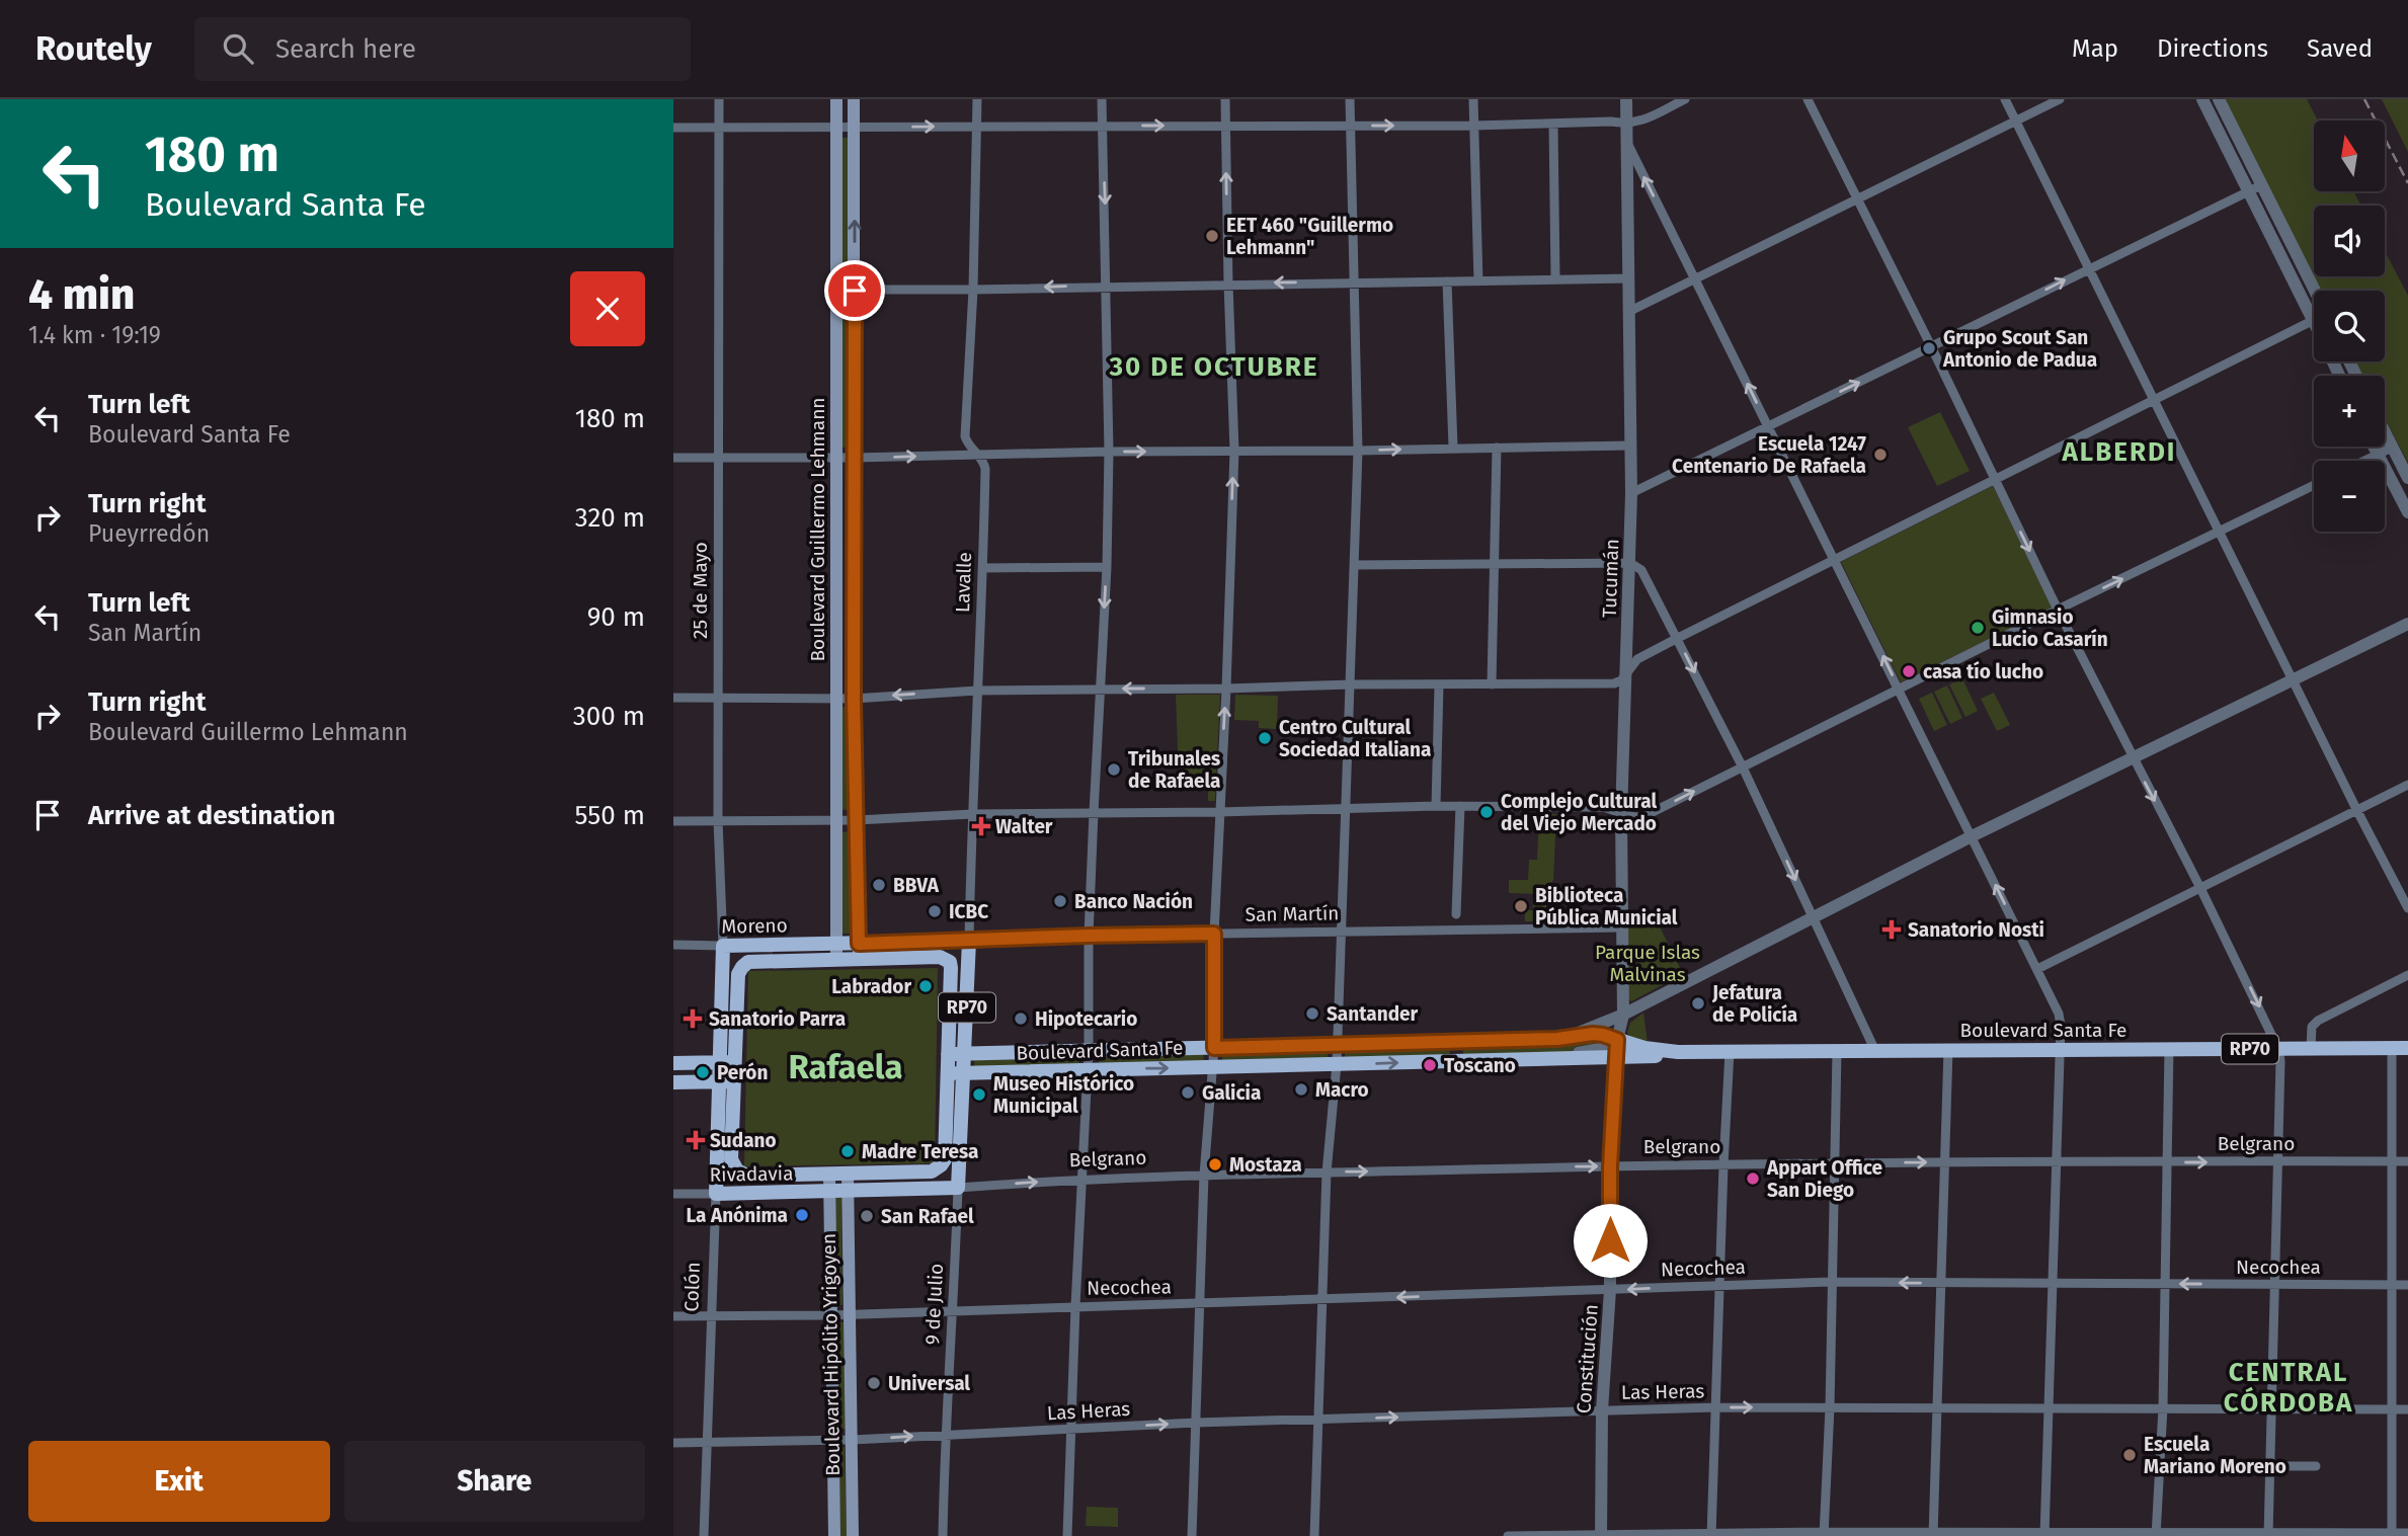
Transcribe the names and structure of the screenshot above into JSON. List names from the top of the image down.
{
  "streets": {
    "main road": [
      "Boulevard Guillermo Lehmann",
      "Lavalle",
      "25 de Mayo",
      "San Martín",
      "Moreno",
      "RP70",
      "Boulevard Santa Fe",
      "Belgrano",
      "Rivadavia",
      "Colón",
      "9 de Julio",
      "Boulevard Hipólito Yrigoyen"
    ],
    "street": [
      "Tucumán",
      "Necochea",
      "Constitución",
      "Las Heras"
    ]
  },
  "crossings": [
    ["Boulevard Guillermo Lehmann", "San Martín"],
    ["Boulevard Guillermo Lehmann", "Moreno"],
    ["Tucumán", "San Martín"],
    ["Tucumán", "Boulevard Santa Fe"],
    ["Tucumán", "Constitución"],
    ["Lavalle", "San Martín"],
    ["Lavalle", "Boulevard Santa Fe"],
    ["Lavalle", "9 de Julio"],
    ["25 de Mayo", "Moreno"],
    ["25 de Mayo", "Rivadavia"],
    ["25 de Mayo", "Colón"],
    ["San Martín", "Moreno"],
    ["Boulevard Santa Fe", "9 de Julio"],
    ["Boulevard Santa Fe", "Constitución"],
    ["Belgrano", "Rivadavia"],
    ["Belgrano", "9 de Julio"],
    ["Belgrano", "Boulevard Hipólito Yrigoyen"],
    ["Belgrano", "Constitución"],
    ["Rivadavia", "Colón"],
    ["Rivadavia", "Boulevard Hipólito Yrigoyen"],
    ["Necochea", "Colón"],
    ["Necochea", "9 de Julio"],
    ["Necochea", "Boulevard Hipólito Yrigoyen"],
    ["Necochea", "Constitución"],
    ["Colón", "Las Heras"],
    ["9 de Julio", "Las Heras"],
    ["Boulevard Hipólito Yrigoyen", "Las Heras"],
    ["Constitución", "Las Heras"]
  ],
  "one_way": ["Belgrano", "Necochea", "Las Heras"],
  "districts": [
    "30 DE OCTUBRE",
    "ALBERDI",
    "Rafaela",
    "CENTRAL CÓRDOBA"
  ],
  "parks": ["Parque Islas Malvinas"],
  "places": {
    "other": [
      "EET 460 \"Guillermo Lehmann\"",
      "Grupo Scout San Antonio de Padua",
      "Escuela 1247 Centenario De Rafaela",
      "Gimnasio Lucio Casarín",
      "casa tío lucho",
      "Centro Cultural Sociedad Italiana",
      "Tribunales de Rafaela",
      "Complejo Cultural del Viejo Mercado",
      "BBVA",
      "Banco Nación",
      "Biblioteca Pública Municial",
      "ICBC",
      "Labrador",
      "Jefatura de Policía",
      "Santander",
      "Hipotecario",
      "Toscano",
      "Perón",
      "Macro",
      "Galicia",
      "Museo Histórico Municipal",
      "Madre Teresa",
      "Mostaza",
      "Appart Office San Diego",
      "La Anónima",
      "San Rafael",
      "Universal",
      "Escuela Mariano Moreno"
    ],
    "health": [
      "Walter",
      "Sanatorio Nosti",
      "Sanatorio Parra",
      "Sudano"
    ]
  },
  "north": "top",
  "page": {
    "header": "Routely",
    "search": "Search here",
    "nav": ["Map", "Directions", "Saved"],
    "turn": ["180 m", "Boulevard Santa Fe"],
    "map_buttons": ["+", "−"],
    "heading": ["4 min", "1.4 km · 19:19"],
    "list": [
      {
        "name": "Turn left",
        "note": "Boulevard Santa Fe",
        "value": "180 m"
      },
      {
        "name": "Turn right",
        "note": "Pueyrredón",
        "value": "320 m"
      },
      {
        "name": "Turn left",
        "note": "San Martín",
        "value": "90 m"
      },
      {
        "name": "Turn right",
        "note": "Boulevard Guillermo Lehmann",
        "value": "300 m"
      },
      {
        "name": "Arrive at destination",
        "value": "550 m"
      }
    ],
    "buttons": ["Exit", "Share"]
  }
}
